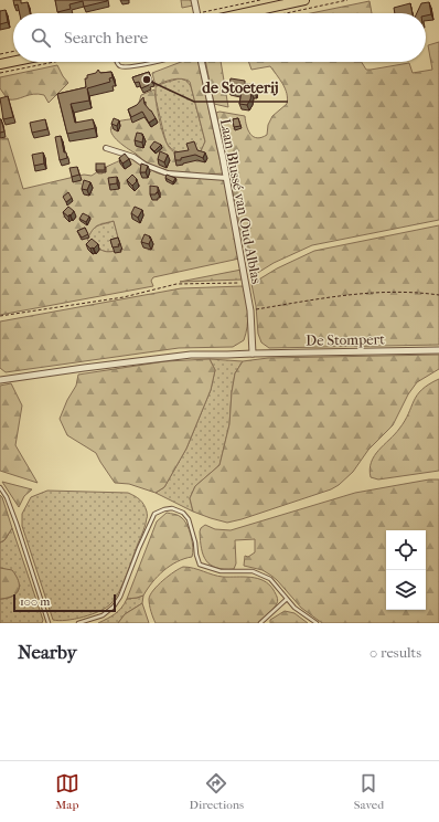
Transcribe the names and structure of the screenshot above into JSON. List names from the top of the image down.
{
  "streets": {
    "street": ["Laan Blussé van Oud Alblas", "De Stompert"]
  },
  "crossings": [
    ["Laan Blussé van Oud Alblas", "De Stompert"]
  ],
  "places": ["de Stoeterij"],
  "scale_bar": "100 m",
  "page": {
    "search": "Search here",
    "scale": "100 m",
    "heading": ["Nearby", "0 results"],
    "nav": ["Map", "Directions", "Saved"]
  }
}
